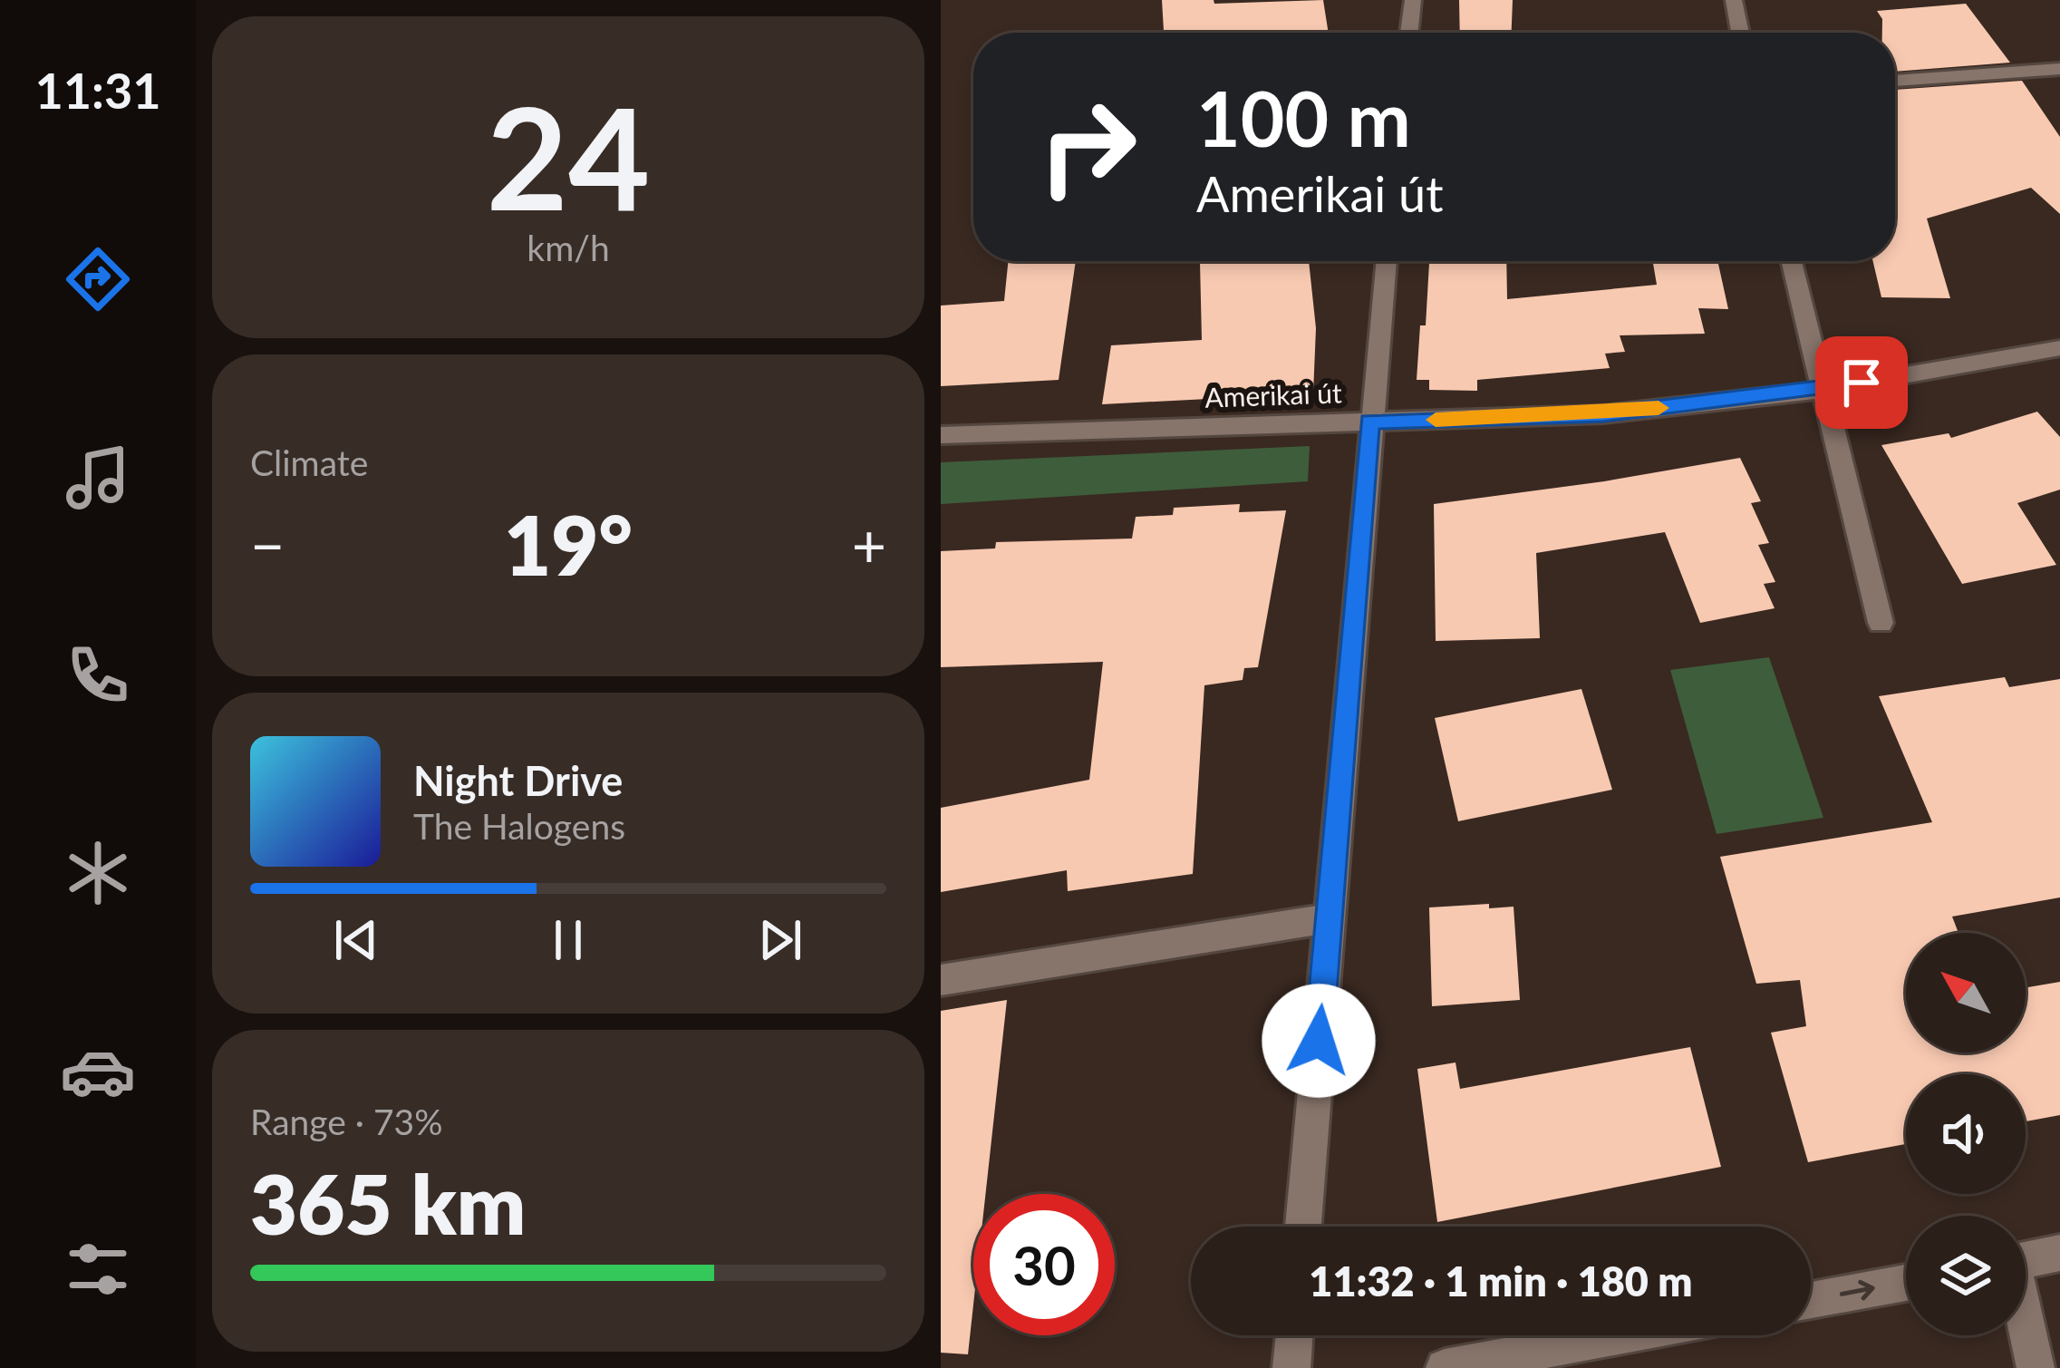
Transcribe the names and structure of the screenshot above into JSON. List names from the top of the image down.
{
  "streets": {
    "street": ["Amerikai út"]
  },
  "north": "top left",
  "page": {
    "tabs": "11:31",
    "tile": [
      ["24", "km/h"],
      "Climate",
      ["Range · 73%", "365 km"]
    ],
    "turn": ["100 m", "Amerikai út"],
    "heat": ["−", "19°", "+"],
    "song": ["Night Drive", "The Halogens"],
    "limit": "30",
    "trip": "11:32 · 1 min · 180 m"
  }
}
